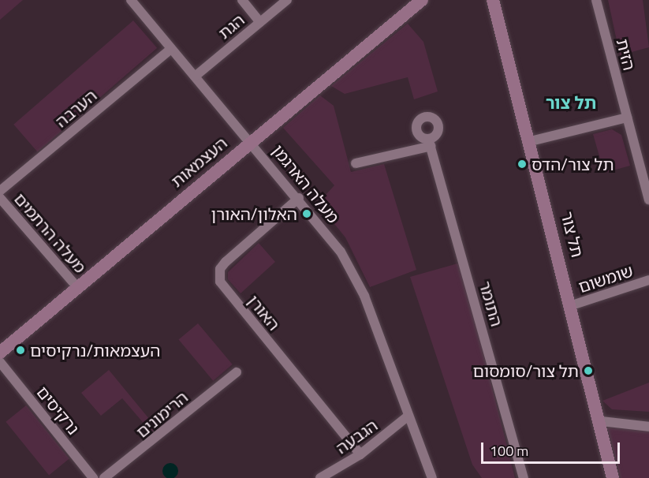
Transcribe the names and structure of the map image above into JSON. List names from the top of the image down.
{
  "streets": {
    "street": [
      "הגת",
      "הזית",
      "הערבה",
      "העצמאות",
      "מעלה הארגמן",
      "מעלה הרתמים",
      "תל צור",
      "שומשום",
      "התומר",
      "האורן",
      "נרקיסים",
      "הרימונים",
      "הגבעה"
    ]
  },
  "crossings": [
    ["הגת", "מעלה הארגמן"],
    ["הערבה", "מעלה הארגמן"],
    ["העצמאות", "מעלה הארגמן"],
    ["העצמאות", "מעלה הרתמים"],
    ["מעלה הארגמן", "האורן"],
    ["מעלה הארגמן", "הגבעה"],
    ["תל צור", "שומשום"],
    ["האורן", "הגבעה"]
  ],
  "districts": ["תל צור"],
  "places": [
    "תל צור/הדס",
    "האלון/האורן",
    "העצמאות/נרקיסים",
    "תל צור/סומסום"
  ],
  "scale_bar": "100 m"
}
